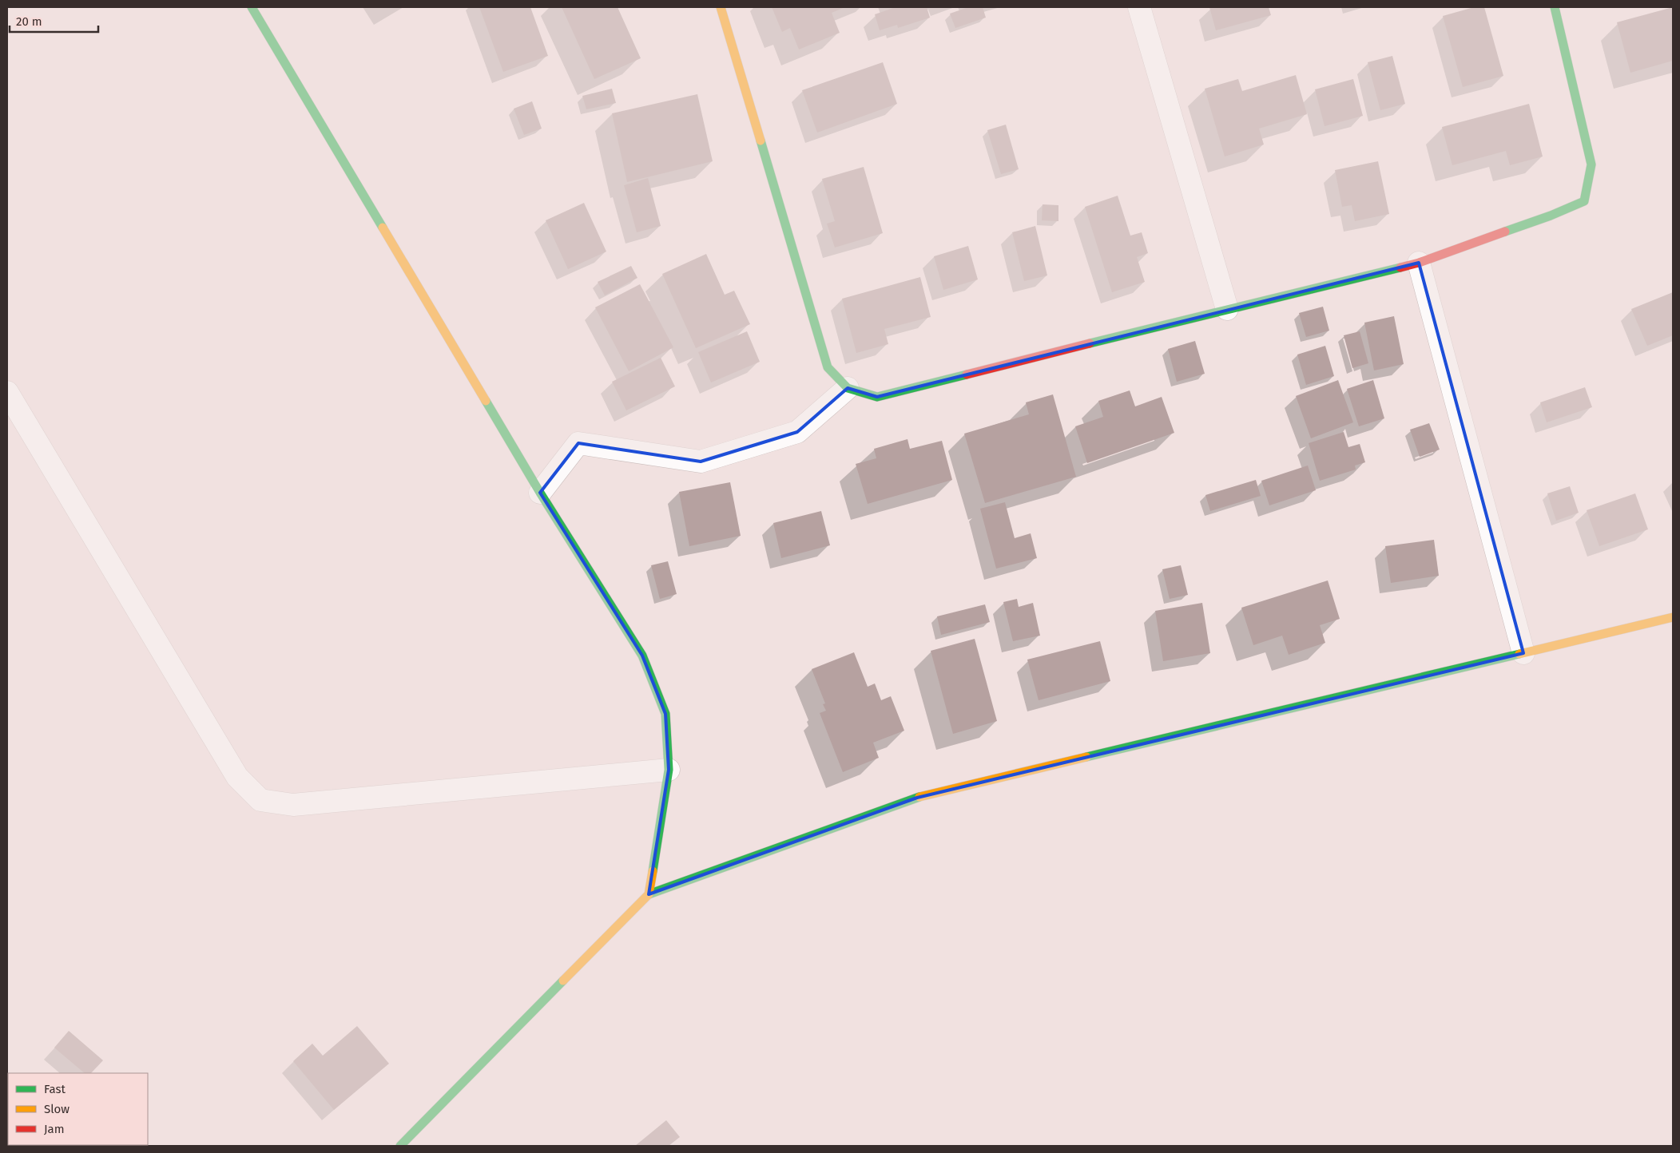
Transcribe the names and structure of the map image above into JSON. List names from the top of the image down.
{
  "legend": ["Fast", "Slow", "Jam"],
  "scale_bar": "20 m"
}
